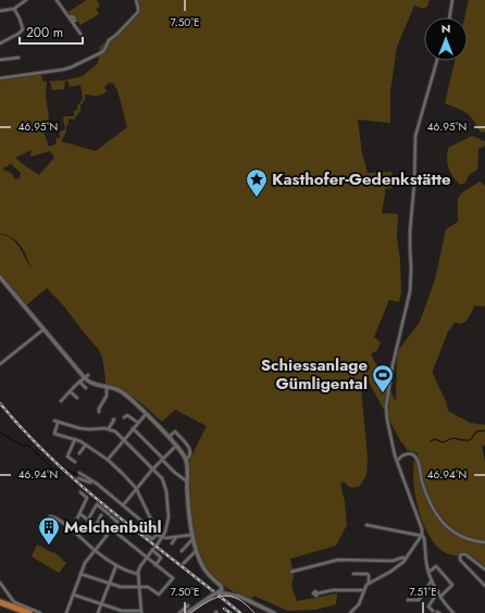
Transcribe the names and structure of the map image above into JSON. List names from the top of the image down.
{
  "places": {
    "place": ["Kasthofer-Gedenkstätte"],
    "sports": ["Schiessanlage Gümligental"],
    "building": ["Melchenbühl"]
  },
  "scale_bar": "200 m",
  "north": "top",
  "coordinates": [
    "7.50°E",
    "46.95°N",
    "46.94°N",
    "7.51°E"
  ]
}
